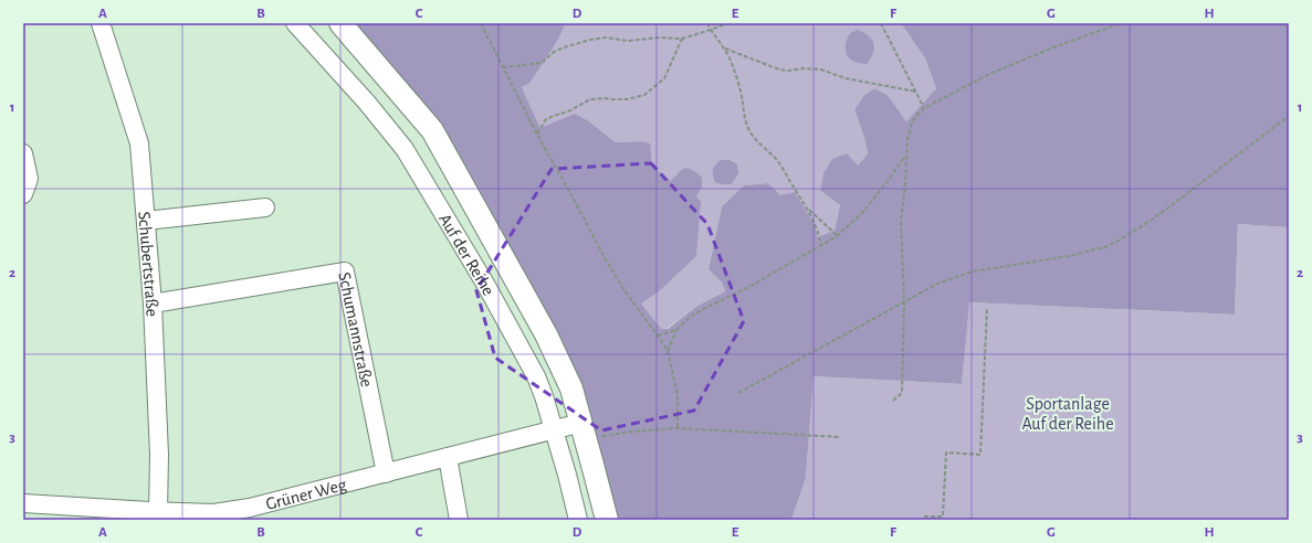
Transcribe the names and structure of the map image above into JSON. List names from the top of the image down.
{
  "streets": {
    "main road": ["Auf der Reihe"],
    "street": ["Schubertstraße", "Schumannstraße", "Grüner Weg"]
  },
  "crossings": [
    ["Auf der Reihe", "Grüner Weg"],
    ["Schubertstraße", "Schumannstraße"],
    ["Schubertstraße", "Grüner Weg"],
    ["Schumannstraße", "Grüner Weg"]
  ],
  "parks": ["Sportanlage Auf der Reihe"],
  "grid": {
    "columns": [
      "A",
      "B",
      "C",
      "D",
      "E",
      "F",
      "G",
      "H"
    ],
    "rows": ["1", "2", "3"]
  }
}
